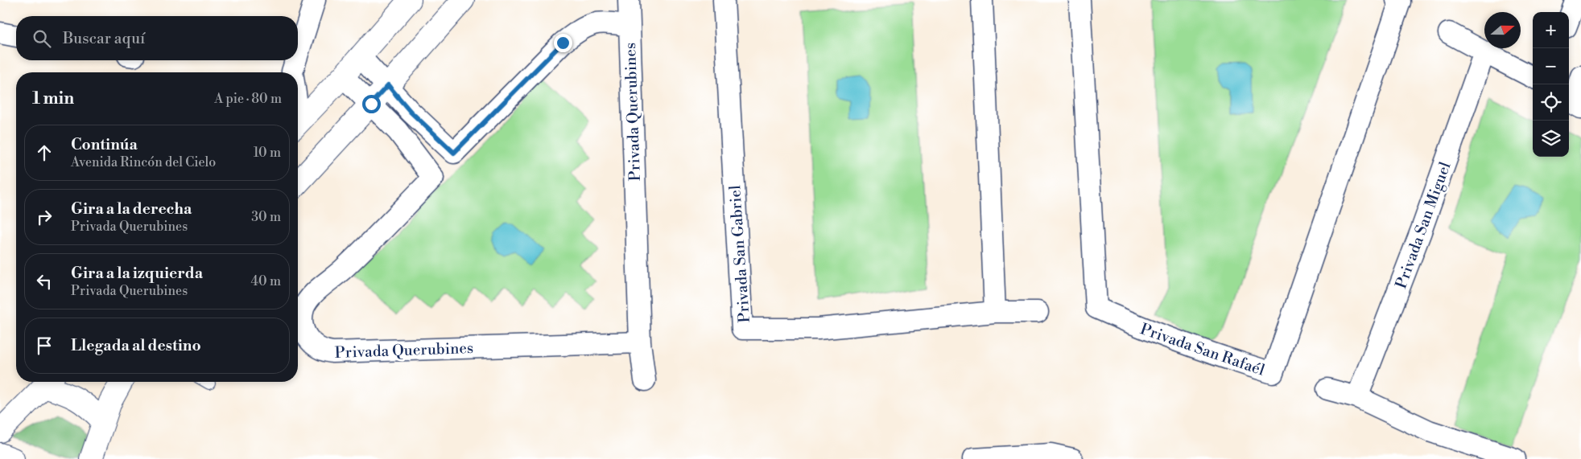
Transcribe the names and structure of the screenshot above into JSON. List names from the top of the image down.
{
  "streets": {
    "street": [
      "Privada Querubines",
      "Privada San Miguel",
      "Privada San Gabriel",
      "Privada San Rafaél"
    ]
  },
  "north": "right",
  "page": {
    "map_buttons": ["+", "−"],
    "search": "Buscar aquí",
    "heading": ["1 min", "A pie · 80 m"],
    "list": [
      ["Continúa", "Avenida Rincón del Cielo", "10 m"],
      ["Gira a la derecha", "Privada Querubines", "30 m"],
      ["Gira a la izquierda", "Privada Querubines", "40 m"],
      "Llegada al destino"
    ]
  }
}
